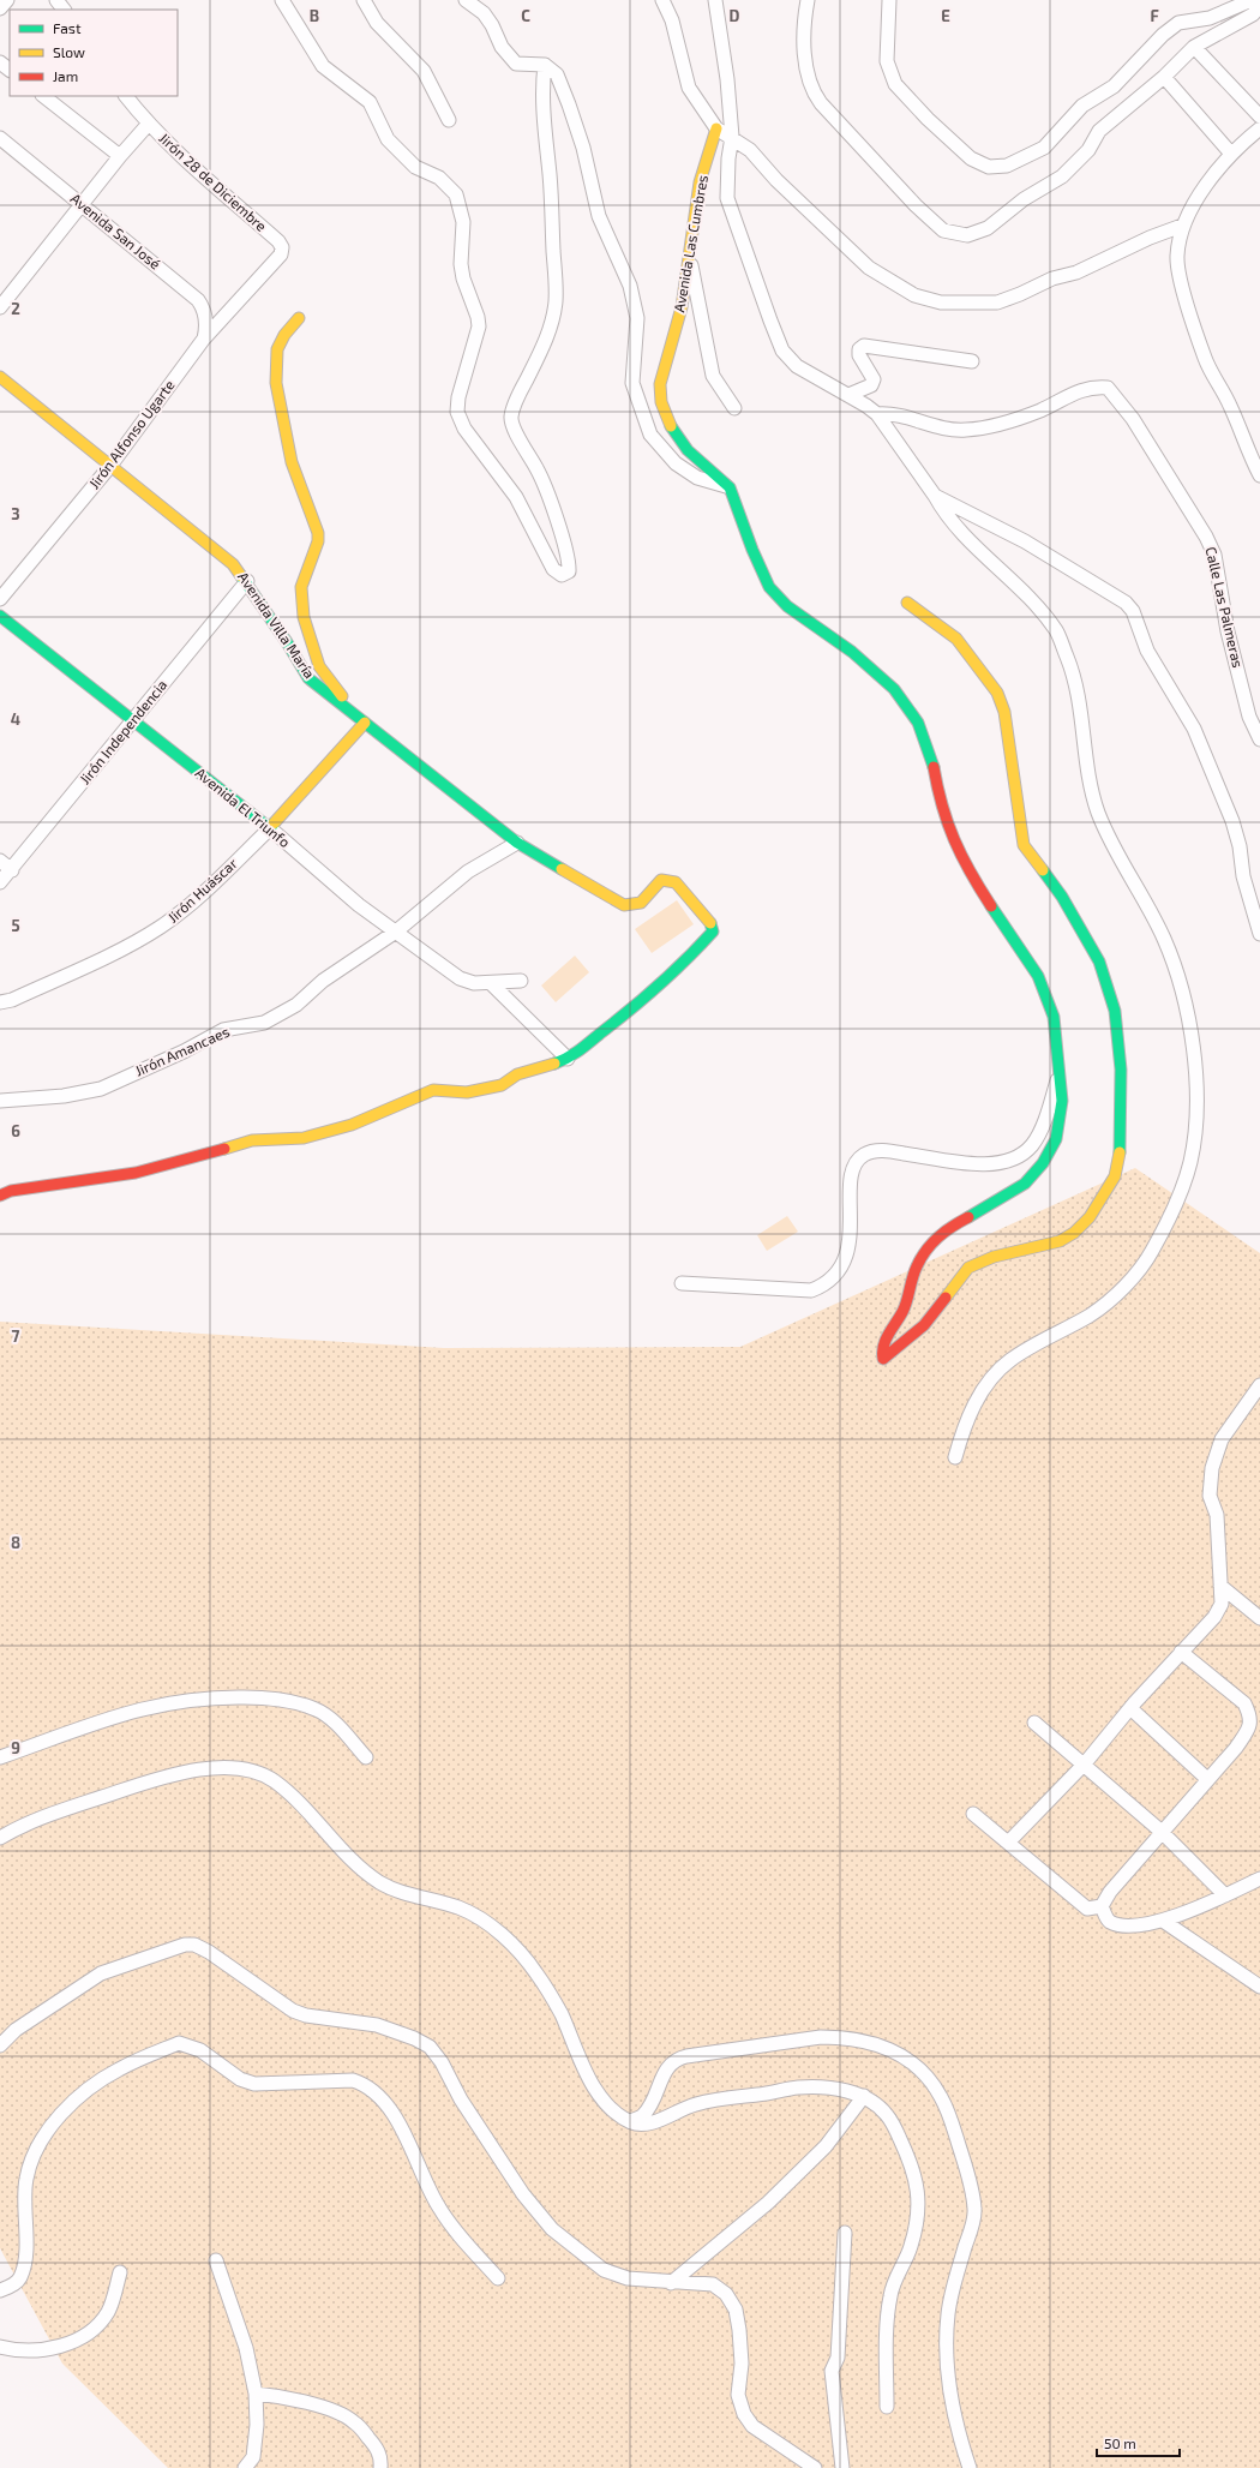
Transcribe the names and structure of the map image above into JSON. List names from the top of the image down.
{
  "streets": {
    "street": [
      "Jirón 28 de Diciembre",
      "Avenida San José",
      "Avenida Las Cumbres",
      "Jirón Alfonso Ugarte",
      "Calle Las Palmeras",
      "Avenida Villa María",
      "Jirón Independencia",
      "Avenida El Triunfo",
      "Jirón Huáscar",
      "Jirón Amancaes"
    ]
  },
  "crossings": [
    ["Jirón 28 de Diciembre", "Jirón Alfonso Ugarte"],
    ["Avenida San José", "Jirón Alfonso Ugarte"],
    ["Jirón Alfonso Ugarte", "Avenida Villa María"],
    ["Avenida Villa María", "Jirón Independencia"],
    ["Avenida Villa María", "Jirón Huáscar"],
    ["Avenida Villa María", "Jirón Amancaes"],
    ["Jirón Independencia", "Avenida El Triunfo"],
    ["Avenida El Triunfo", "Jirón Huáscar"],
    ["Avenida El Triunfo", "Jirón Amancaes"]
  ],
  "legend": ["Fast", "Slow", "Jam"],
  "scale_bar": "50 m",
  "grid": {
    "columns": [
      "B",
      "C",
      "D",
      "E",
      "F"
    ],
    "rows": [
      "2",
      "3",
      "4",
      "5",
      "6",
      "7",
      "8",
      "9"
    ]
  }
}
